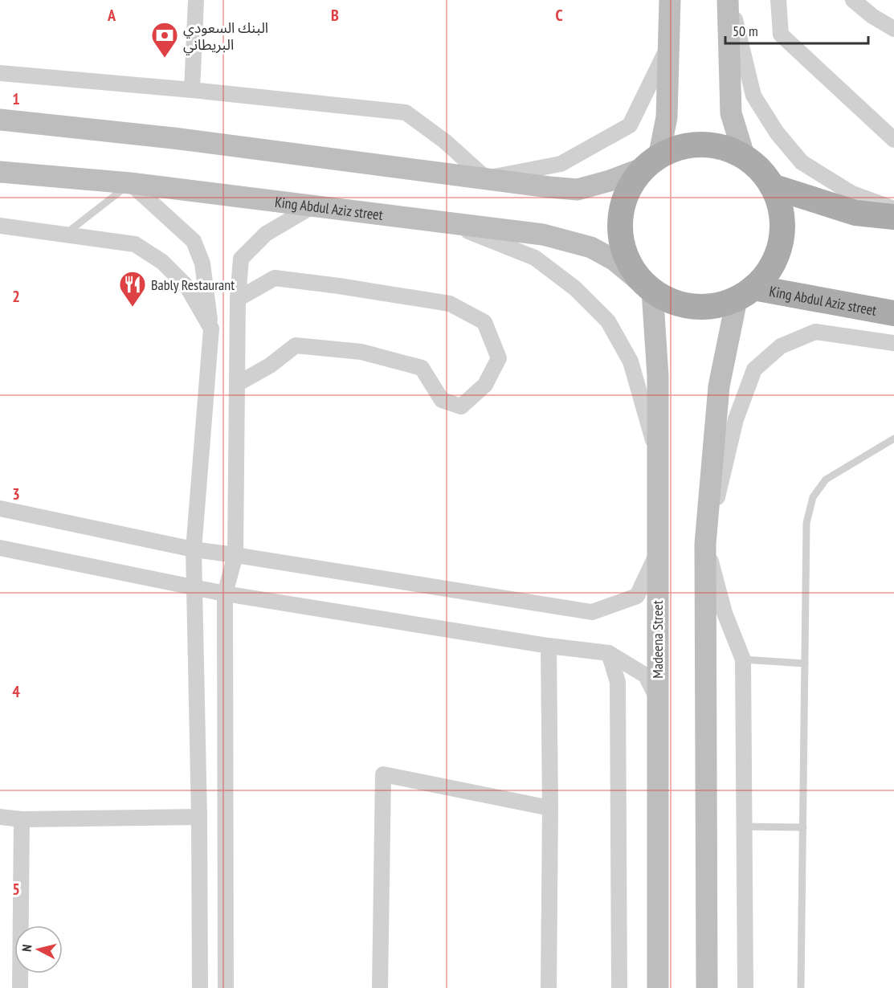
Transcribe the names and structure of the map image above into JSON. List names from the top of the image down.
{
  "streets": {
    "main road": ["King Abdul Aziz street", "Madeena Street"]
  },
  "crossings": [
    ["King Abdul Aziz street", "Madeena Street"]
  ],
  "places": {
    "bank": ["البنك السعودي البريطاني"],
    "restaurant": ["Bably Restaurant"]
  },
  "scale_bar": "50 m",
  "north": "left",
  "grid": {
    "columns": ["A", "B", "C"],
    "rows": [
      "1",
      "2",
      "3",
      "4",
      "5"
    ]
  }
}
